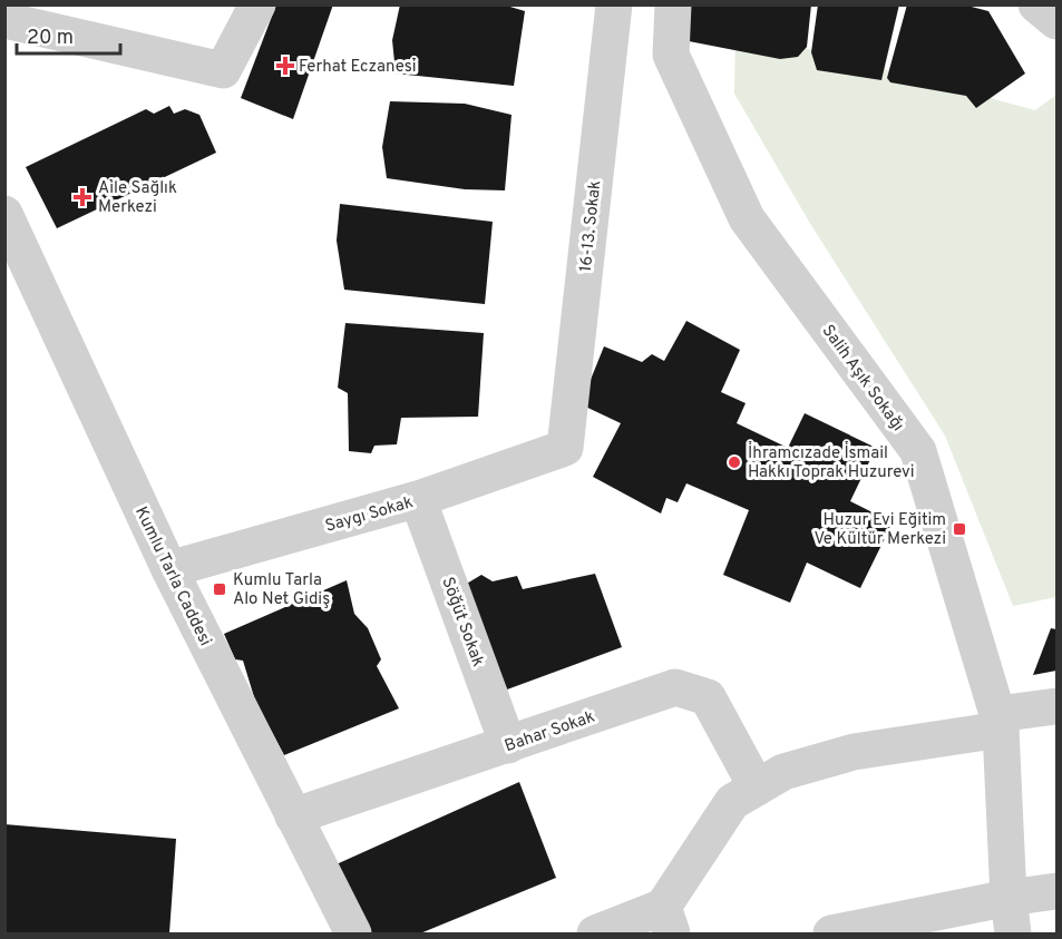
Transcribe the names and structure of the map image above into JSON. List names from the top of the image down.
{
  "streets": {
    "street": [
      "16-13. Sokak",
      "Salih Aşık Sokağı",
      "Saygı Sokak",
      "Kumlu Tarla Caddesi",
      "Söğüt Sokak",
      "Bahar Sokak"
    ]
  },
  "crossings": [
    ["16-13. Sokak", "Saygı Sokak"],
    ["Saygı Sokak", "Kumlu Tarla Caddesi"],
    ["Saygı Sokak", "Söğüt Sokak"],
    ["Kumlu Tarla Caddesi", "Bahar Sokak"],
    ["Söğüt Sokak", "Bahar Sokak"]
  ],
  "places": {
    "health": ["Ferhat Eczanesi", "Aile Sağlık Merkezi"],
    "other": ["İhramcızade İsmail Hakkı Toprak Huzurevi"],
    "transit": ["Huzur Evi Eğitim Ve Kültür Merkezi", "Kumlu Tarla Alo Net Gidiş"]
  },
  "scale_bar": "20 m"
}
